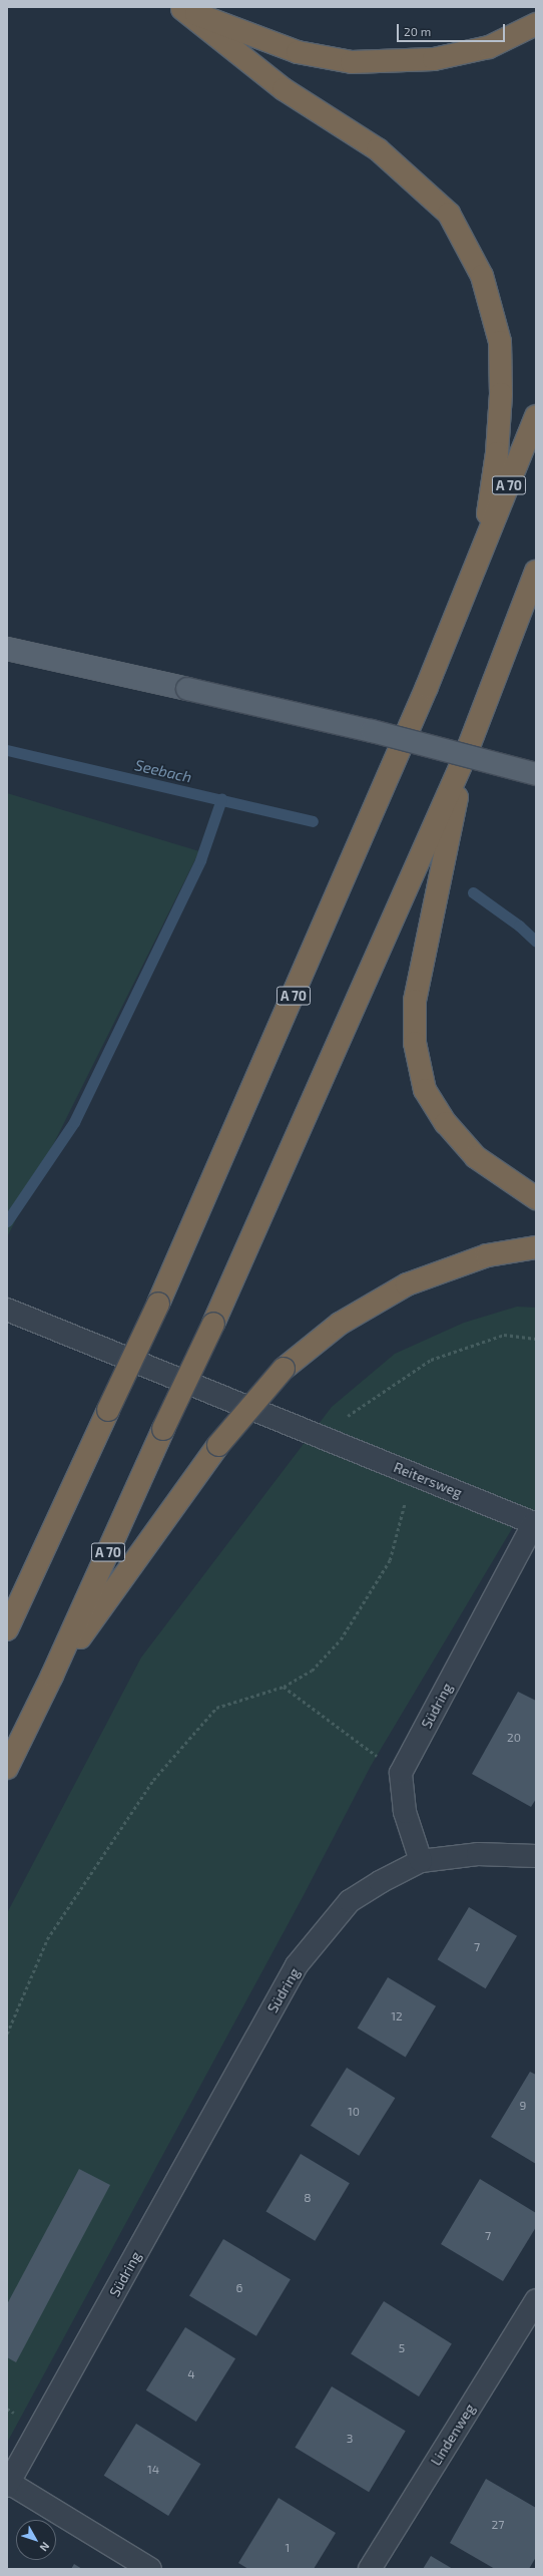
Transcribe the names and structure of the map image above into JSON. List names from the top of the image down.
{
  "streets": {
    "highway": ["A 70"],
    "street": ["Reitersweg", "Südring", "Lindenweg"]
  },
  "crossings": [
    ["Reitersweg", "Südring"]
  ],
  "water": ["Seebach"],
  "house_numbers": [
    "20",
    "7",
    "12",
    "9",
    "10",
    "8",
    "7",
    "6",
    "5",
    "4",
    "3",
    "14",
    "27",
    "1"
  ],
  "scale_bar": "20 m",
  "north": "bottom right"
}
